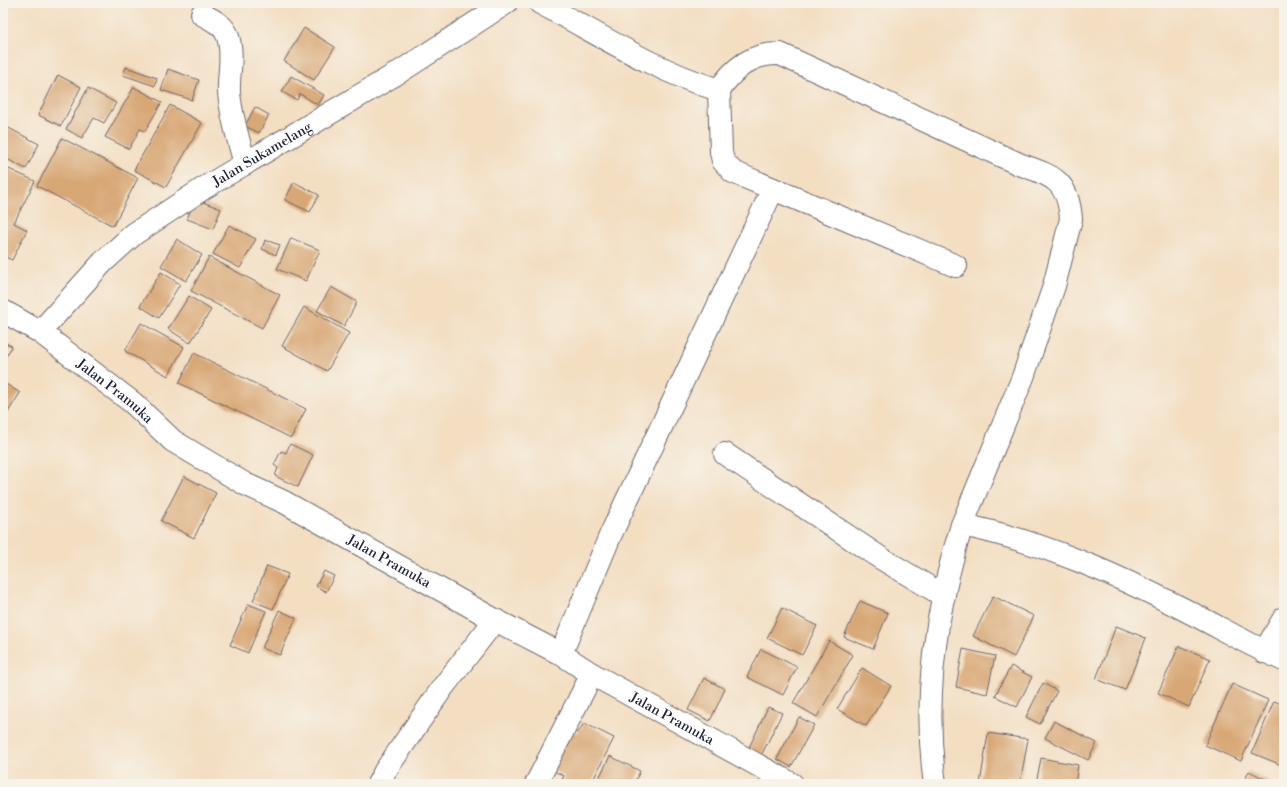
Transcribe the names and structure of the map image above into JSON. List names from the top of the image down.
{
  "streets": {
    "street": ["Jalan Sukamelang", "Jalan Pramuka"]
  },
  "crossings": [
    ["Jalan Sukamelang", "Jalan Pramuka"]
  ]
}
